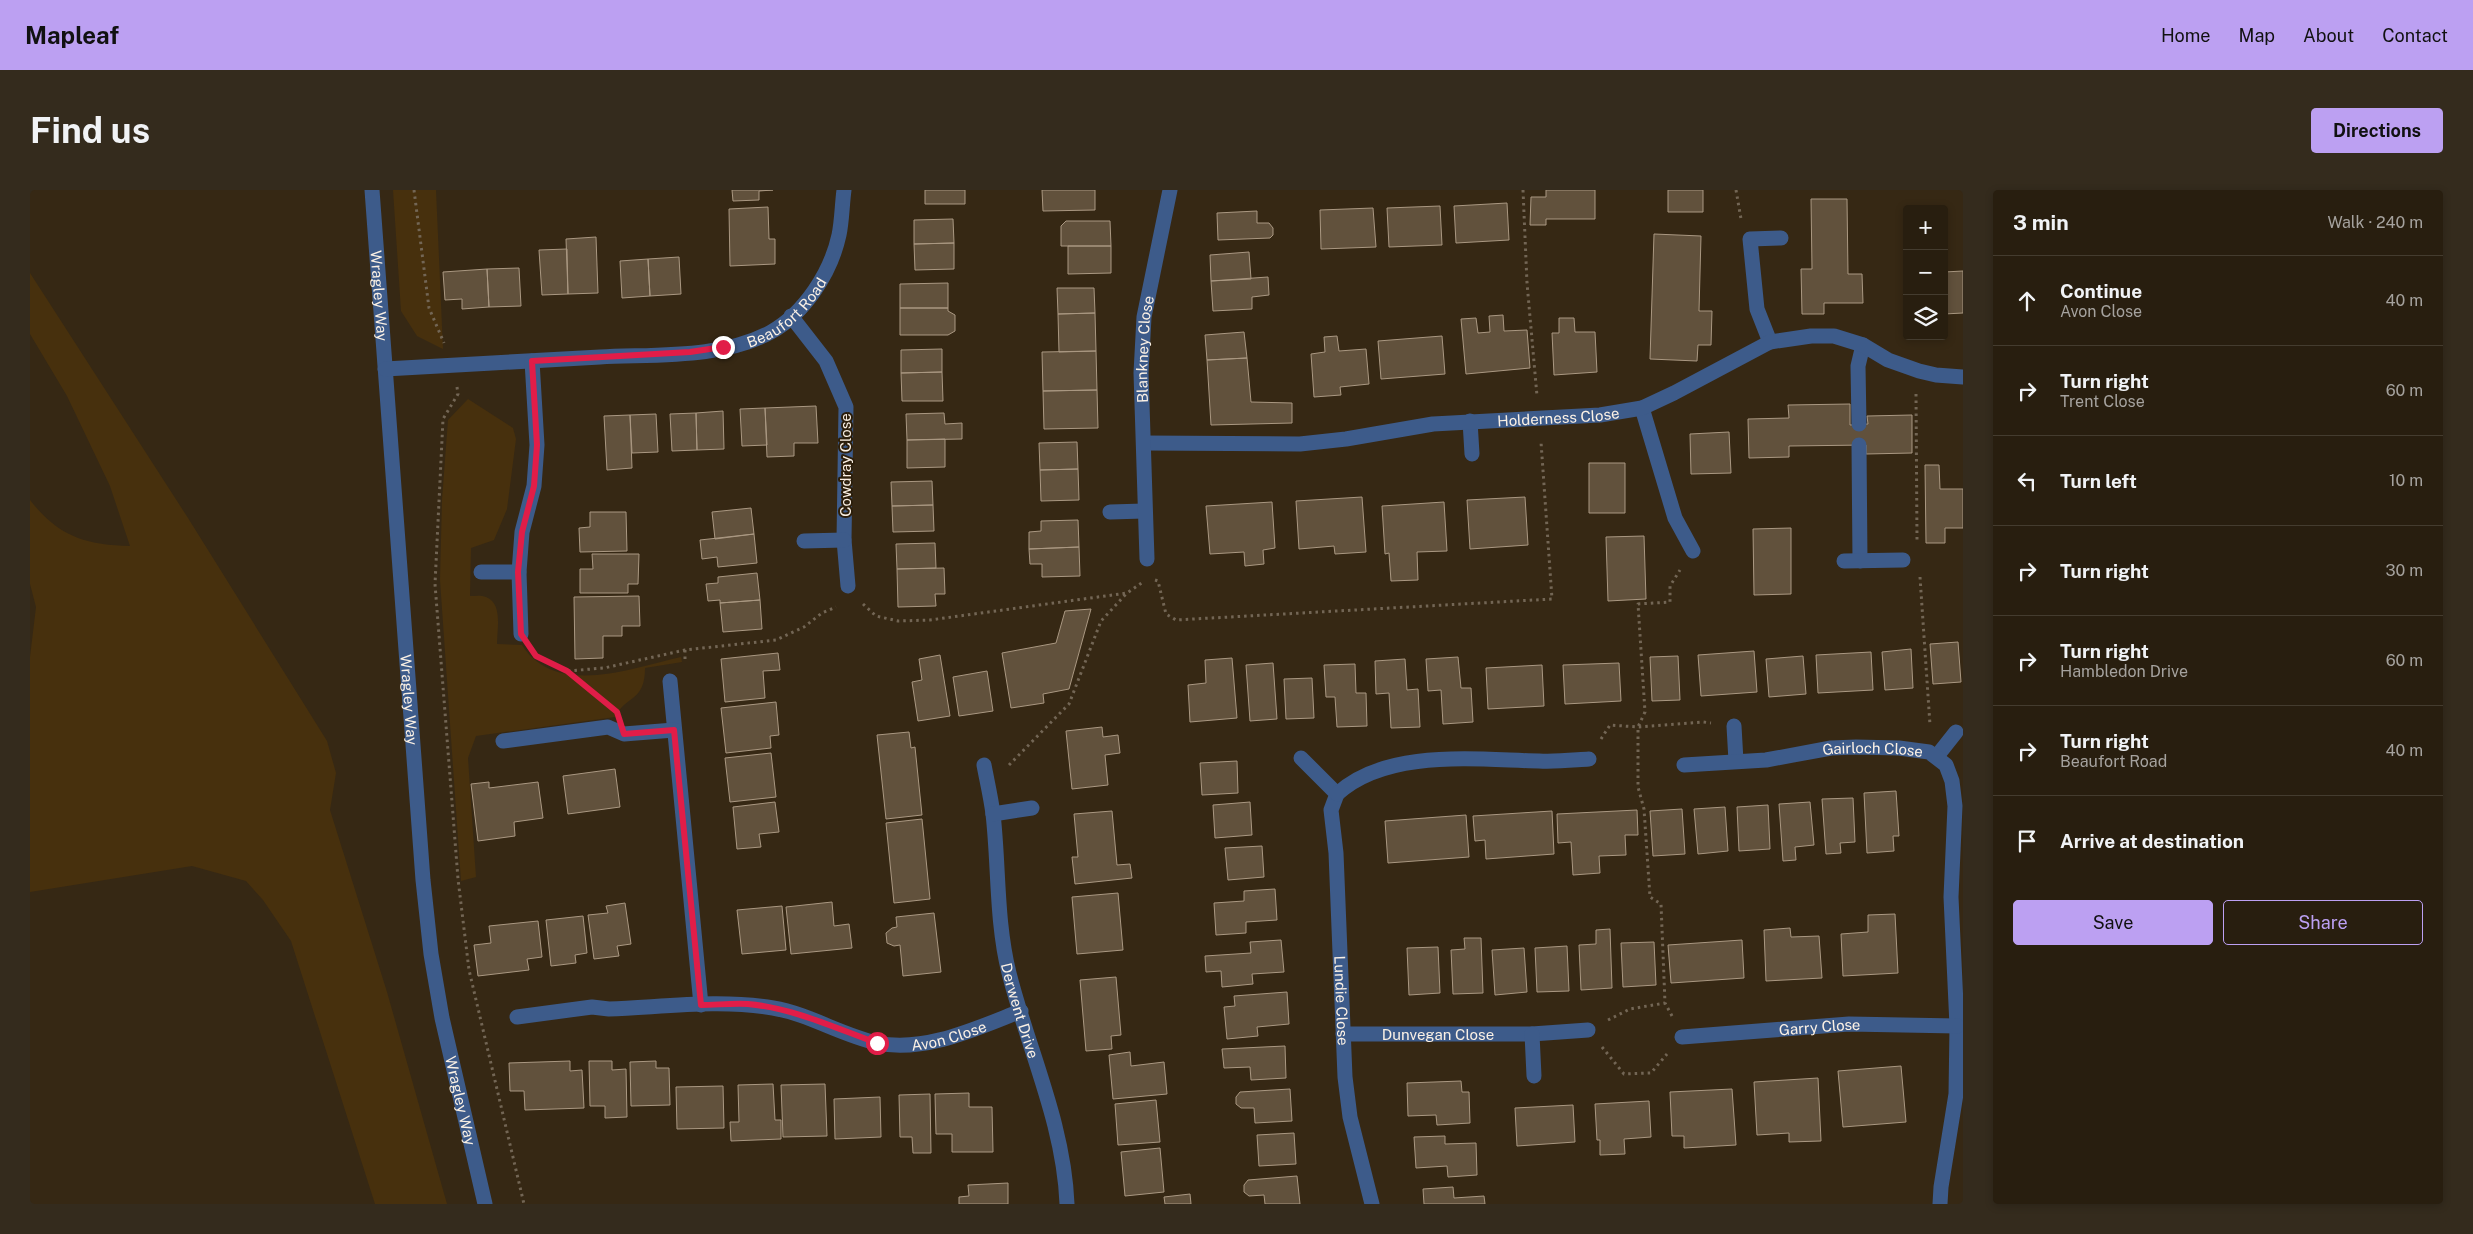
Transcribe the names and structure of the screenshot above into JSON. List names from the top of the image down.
{
  "streets": {
    "street": [
      "Wragley Way",
      "Beaufort Road",
      "Blankney Close",
      "Holderness Close",
      "Cowdray Close",
      "Gairloch Close",
      "Lundie Close",
      "Derwent Drive",
      "Garry Close",
      "Avon Close",
      "Dunvegan Close"
    ]
  },
  "crossings": [
    ["Wragley Way", "Beaufort Road"],
    ["Beaufort Road", "Cowdray Close"],
    ["Blankney Close", "Holderness Close"],
    ["Gairloch Close", "Garry Close"],
    ["Lundie Close", "Dunvegan Close"],
    ["Derwent Drive", "Avon Close"]
  ],
  "page": {
    "header": "Mapleaf",
    "nav": [
      "Home",
      "Map",
      "About",
      "Contact"
    ],
    "buttons": [
      "Directions",
      ["Save", "Share"]
    ],
    "title": "Find us",
    "heading": ["3 min", "Walk · 240 m"],
    "map_buttons": ["+", "−"],
    "list": [
      ["Continue", "Avon Close", "40 m"],
      ["Turn right", "Trent Close", "60 m"],
      ["Turn left", "10 m"],
      ["Turn right", "30 m"],
      ["Turn right", "Hambledon Drive", "60 m"],
      ["Turn right", "Beaufort Road", "40 m"],
      "Arrive at destination"
    ]
  }
}
